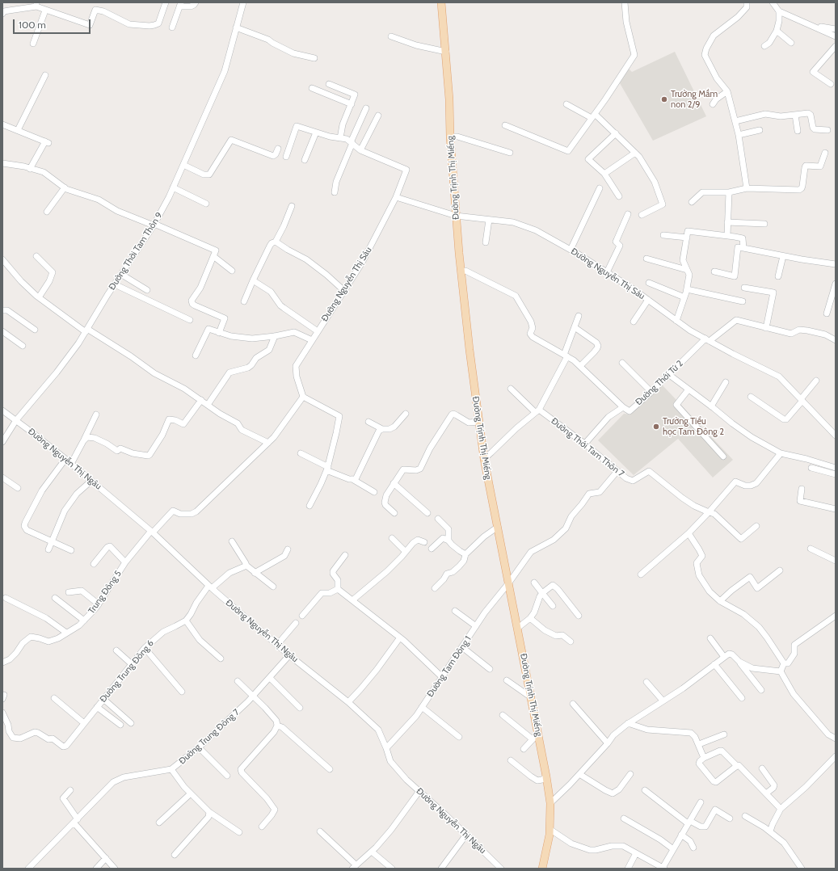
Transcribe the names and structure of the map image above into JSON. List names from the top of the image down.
{
  "streets": {
    "main road": ["Đường Trịnh Thị Miếng"],
    "street": [
      "Đường Thời Tam Thôn 9",
      "Đường Nguyễn Thị Sáu",
      "Đường Thới Tứ 2",
      "Đường Thới Tam Thôn 7",
      "Đường Nguyễn Thị Ngâu",
      "Trung Đông 5",
      "Đường Tam Đông 1",
      "Đường Trung Đông 6",
      "Đường Trung Đông 7"
    ]
  },
  "crossings": [
    ["Đường Trịnh Thị Miếng", "Đường Nguyễn Thị Sáu"],
    ["Đường Trịnh Thị Miếng", "Đường Tam Đông 1"],
    ["Đường Thời Tam Thôn 9", "Đường Nguyễn Thị Ngâu"],
    ["Đường Nguyễn Thị Sáu", "Đường Thới Tứ 2"],
    ["Đường Thới Tứ 2", "Đường Thới Tam Thôn 7"],
    ["Đường Thới Tam Thôn 7", "Đường Tam Đông 1"],
    ["Đường Nguyễn Thị Ngâu", "Trung Đông 5"],
    ["Đường Nguyễn Thị Ngâu", "Đường Tam Đông 1"],
    ["Đường Nguyễn Thị Ngâu", "Đường Trung Đông 7"]
  ],
  "places": ["Trường Mầm non 2/9", "Trường Tiểu học Tam Đông 2"],
  "scale_bar": "100 m"
}
